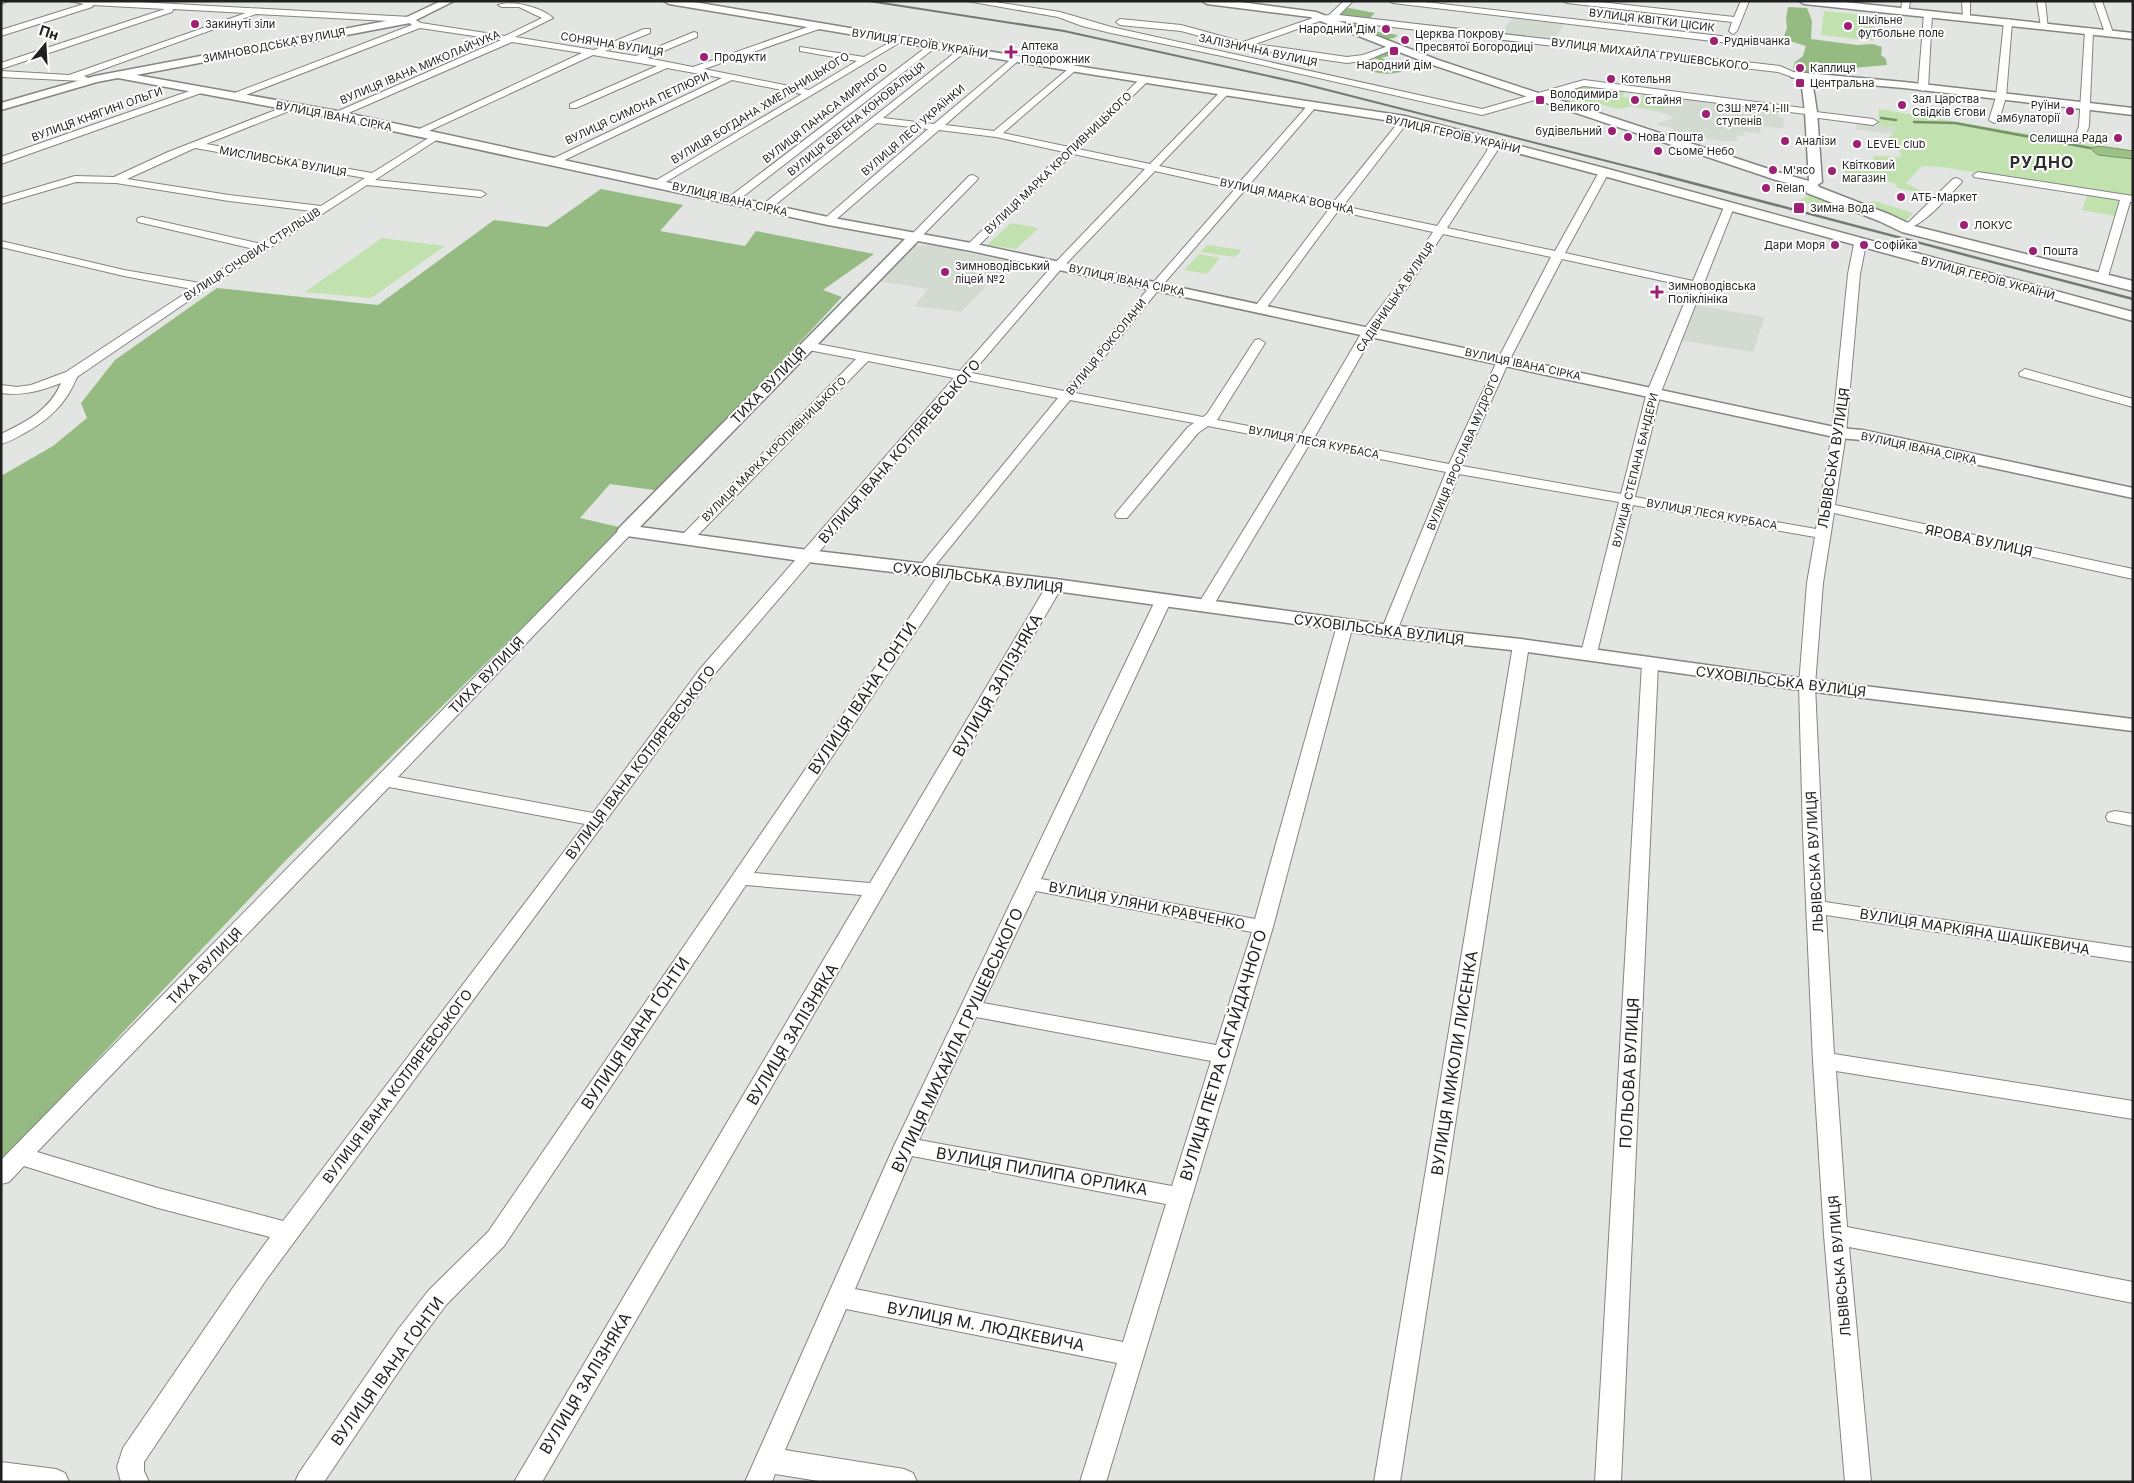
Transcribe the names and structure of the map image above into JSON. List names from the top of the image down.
{
  "streets": {
    "street": [
      "ВУЛИЦЯ КВІТКИ ЦІСИК",
      "ВУЛИЦЯ ГЕРОЇВ УКРАЇНИ",
      "СОНЯЧНА ВУЛИЦЯ",
      "ЗИМНОВОДСЬКА ВУЛИЦЯ",
      "ЗАЛІЗНИЧНА ВУЛИЦЯ",
      "ВУЛИЦЯ МИХАЙЛА ГРУШЕВСЬКОГО",
      "ВУЛИЦЯ ІВАНА МИКОЛАЙЧУКА",
      "ВУЛИЦЯ СИМОНА ПЕТЛЮРИ",
      "ВУЛИЦЯ БОГДАНА ХМЕЛЬНИЦЬКОГО",
      "ВУЛИЦЯ ПАНАСА МИРНОГО",
      "ВУЛИЦЯ КНЯГИНІ ОЛЬГИ",
      "ВУЛИЦЯ ІВАНА СІРКА",
      "ВУЛИЦЯ ЄВГЕНА КОНОВАЛЬЦЯ",
      "ВУЛИЦЯ ЛЕСІ УКРАЇНКИ",
      "МИСЛИВСЬКА ВУЛИЦЯ",
      "ВУЛИЦЯ МАРКА КРОПИВНИЦЬКОГО",
      "ВУЛИЦЯ МАРКА ВОВЧКА",
      "ВУЛИЦЯ СІЧОВИХ СТРІЛЬЦІВ",
      "САДІВНИЦЬКА ВУЛИЦЯ",
      "ВУЛИЦЯ РОКСОЛАНИ",
      "ТИХА ВУЛИЦЯ",
      "ВУЛИЦЯ ЛЕСЯ КУРБАСА",
      "ВУЛИЦЯ ІВАНА КОТЛЯРЕВСЬКОГО",
      "ВУЛИЦЯ ЯРОСЛАВА МУДРОГО",
      "ЛЬВІВСЬКА ВУЛИЦЯ",
      "ВУЛИЦЯ СТЕПАНА БАНДЕРИ",
      "ЯРОВА ВУЛИЦЯ",
      "СУХОВІЛЬСЬКА ВУЛИЦЯ",
      "ВУЛИЦЯ ЗАЛІЗНЯКА",
      "ВУЛИЦЯ ІВАНА ҐОНТИ",
      "ВУЛИЦЯ УЛЯНИ КРАВЧЕНКО",
      "ВУЛИЦЯ МАРКІЯНА ШАШКЕВИЧА",
      "ВУЛИЦЯ ПЕТРА САГАЙДАЧНОГО",
      "ВУЛИЦЯ МИКОЛИ ЛИСЕНКА",
      "ПОЛЬОВА ВУЛИЦЯ",
      "ВУЛИЦЯ ПИЛИПА ОРЛИКА",
      "ВУЛИЦЯ М. ЛЮДКЕВИЧА"
    ]
  },
  "crossings": [
    ["ВУЛИЦЯ КВІТКИ ЦІСИК", "ВУЛИЦЯ МИХАЙЛА ГРУШЕВСЬКОГО"],
    ["ВУЛИЦЯ ГЕРОЇВ УКРАЇНИ", "ВУЛИЦЯ БОГДАНА ХМЕЛЬНИЦЬКОГО"],
    ["ВУЛИЦЯ ГЕРОЇВ УКРАЇНИ", "ВУЛИЦЯ ПАНАСА МИРНОГО"],
    ["ВУЛИЦЯ ГЕРОЇВ УКРАЇНИ", "ВУЛИЦЯ ЄВГЕНА КОНОВАЛЬЦЯ"],
    ["ВУЛИЦЯ ГЕРОЇВ УКРАЇНИ", "ВУЛИЦЯ ЛЕСІ УКРАЇНКИ"],
    ["ВУЛИЦЯ ГЕРОЇВ УКРАЇНИ", "ВУЛИЦЯ МАРКА КРОПИВНИЦЬКОГО"],
    ["ВУЛИЦЯ ГЕРОЇВ УКРАЇНИ", "САДІВНИЦЬКА ВУЛИЦЯ"],
    ["ВУЛИЦЯ ГЕРОЇВ УКРАЇНИ", "ВУЛИЦЯ РОКСОЛАНИ"],
    ["ВУЛИЦЯ ГЕРОЇВ УКРАЇНИ", "ВУЛИЦЯ ІВАНА КОТЛЯРЕВСЬКОГО"],
    ["ВУЛИЦЯ ГЕРОЇВ УКРАЇНИ", "ВУЛИЦЯ ЯРОСЛАВА МУДРОГО"],
    ["ВУЛИЦЯ ГЕРОЇВ УКРАЇНИ", "ЛЬВІВСЬКА ВУЛИЦЯ"],
    ["ВУЛИЦЯ ГЕРОЇВ УКРАЇНИ", "ВУЛИЦЯ СТЕПАНА БАНДЕРИ"],
    ["СОНЯЧНА ВУЛИЦЯ", "ЗИМНОВОДСЬКА ВУЛИЦЯ"],
    ["СОНЯЧНА ВУЛИЦЯ", "ВУЛИЦЯ ІВАНА МИКОЛАЙЧУКА"],
    ["СОНЯЧНА ВУЛИЦЯ", "ВУЛИЦЯ СИМОНА ПЕТЛЮРИ"],
    ["СОНЯЧНА ВУЛИЦЯ", "ВУЛИЦЯ БОГДАНА ХМЕЛЬНИЦЬКОГО"],
    ["ЗИМНОВОДСЬКА ВУЛИЦЯ", "ВУЛИЦЯ ІВАНА СІРКА"],
    ["ВУЛИЦЯ МИХАЙЛА ГРУШЕВСЬКОГО", "СУХОВІЛЬСЬКА ВУЛИЦЯ"],
    ["ВУЛИЦЯ МИХАЙЛА ГРУШЕВСЬКОГО", "ВУЛИЦЯ УЛЯНИ КРАВЧЕНКО"],
    ["ВУЛИЦЯ МИХАЙЛА ГРУШЕВСЬКОГО", "ВУЛИЦЯ ПИЛИПА ОРЛИКА"],
    ["ВУЛИЦЯ МИХАЙЛА ГРУШЕВСЬКОГО", "ВУЛИЦЯ М. ЛЮДКЕВИЧА"],
    ["ВУЛИЦЯ ІВАНА МИКОЛАЙЧУКА", "ВУЛИЦЯ ІВАНА СІРКА"],
    ["ВУЛИЦЯ СИМОНА ПЕТЛЮРИ", "ВУЛИЦЯ ІВАНА СІРКА"],
    ["ВУЛИЦЯ БОГДАНА ХМЕЛЬНИЦЬКОГО", "ВУЛИЦЯ ІВАНА СІРКА"],
    ["ВУЛИЦЯ ПАНАСА МИРНОГО", "ВУЛИЦЯ ІВАНА СІРКА"],
    ["ВУЛИЦЯ КНЯГИНІ ОЛЬГИ", "ВУЛИЦЯ ІВАНА СІРКА"],
    ["ВУЛИЦЯ ІВАНА СІРКА", "ВУЛИЦЯ ЄВГЕНА КОНОВАЛЬЦЯ"],
    ["ВУЛИЦЯ ІВАНА СІРКА", "ВУЛИЦЯ ЛЕСІ УКРАЇНКИ"],
    ["ВУЛИЦЯ ІВАНА СІРКА", "ВУЛИЦЯ МАРКА КРОПИВНИЦЬКОГО"],
    ["ВУЛИЦЯ ІВАНА СІРКА", "ВУЛИЦЯ СІЧОВИХ СТРІЛЬЦІВ"],
    ["ВУЛИЦЯ ІВАНА СІРКА", "САДІВНИЦЬКА ВУЛИЦЯ"],
    ["ВУЛИЦЯ ІВАНА СІРКА", "ВУЛИЦЯ РОКСОЛАНИ"],
    ["ВУЛИЦЯ ІВАНА СІРКА", "ТИХА ВУЛИЦЯ"],
    ["ВУЛИЦЯ ІВАНА СІРКА", "ВУЛИЦЯ ІВАНА КОТЛЯРЕВСЬКОГО"],
    ["ВУЛИЦЯ ІВАНА СІРКА", "ВУЛИЦЯ ЯРОСЛАВА МУДРОГО"],
    ["ВУЛИЦЯ ІВАНА СІРКА", "ЛЬВІВСЬКА ВУЛИЦЯ"],
    ["ВУЛИЦЯ ІВАНА СІРКА", "ВУЛИЦЯ СТЕПАНА БАНДЕРИ"],
    ["ВУЛИЦЯ ЄВГЕНА КОНОВАЛЬЦЯ", "ВУЛИЦЯ МАРКА ВОВЧКА"],
    ["ВУЛИЦЯ ЛЕСІ УКРАЇНКИ", "ВУЛИЦЯ МАРКА ВОВЧКА"],
    ["МИСЛИВСЬКА ВУЛИЦЯ", "ВУЛИЦЯ СІЧОВИХ СТРІЛЬЦІВ"],
    ["ВУЛИЦЯ МАРКА КРОПИВНИЦЬКОГО", "ВУЛИЦЯ МАРКА ВОВЧКА"],
    ["ВУЛИЦЯ МАРКА КРОПИВНИЦЬКОГО", "ВУЛИЦЯ ЛЕСЯ КУРБАСА"],
    ["ВУЛИЦЯ МАРКА КРОПИВНИЦЬКОГО", "СУХОВІЛЬСЬКА ВУЛИЦЯ"],
    ["ВУЛИЦЯ МАРКА ВОВЧКА", "САДІВНИЦЬКА ВУЛИЦЯ"],
    ["ВУЛИЦЯ МАРКА ВОВЧКА", "ВУЛИЦЯ РОКСОЛАНИ"],
    ["ВУЛИЦЯ МАРКА ВОВЧКА", "ВУЛИЦЯ ІВАНА КОТЛЯРЕВСЬКОГО"],
    ["ВУЛИЦЯ МАРКА ВОВЧКА", "ВУЛИЦЯ ЯРОСЛАВА МУДРОГО"],
    ["ВУЛИЦЯ МАРКА ВОВЧКА", "ВУЛИЦЯ СТЕПАНА БАНДЕРИ"],
    ["САДІВНИЦЬКА ВУЛИЦЯ", "ВУЛИЦЯ ЛЕСЯ КУРБАСА"],
    ["САДІВНИЦЬКА ВУЛИЦЯ", "СУХОВІЛЬСЬКА ВУЛИЦЯ"],
    ["ВУЛИЦЯ РОКСОЛАНИ", "ВУЛИЦЯ ЛЕСЯ КУРБАСА"],
    ["ВУЛИЦЯ РОКСОЛАНИ", "СУХОВІЛЬСЬКА ВУЛИЦЯ"],
    ["ТИХА ВУЛИЦЯ", "ВУЛИЦЯ ЛЕСЯ КУРБАСА"],
    ["ТИХА ВУЛИЦЯ", "СУХОВІЛЬСЬКА ВУЛИЦЯ"],
    ["ВУЛИЦЯ ЛЕСЯ КУРБАСА", "ВУЛИЦЯ ІВАНА КОТЛЯРЕВСЬКОГО"],
    ["ВУЛИЦЯ ЛЕСЯ КУРБАСА", "ВУЛИЦЯ ЯРОСЛАВА МУДРОГО"],
    ["ВУЛИЦЯ ЛЕСЯ КУРБАСА", "ЛЬВІВСЬКА ВУЛИЦЯ"],
    ["ВУЛИЦЯ ЛЕСЯ КУРБАСА", "ВУЛИЦЯ СТЕПАНА БАНДЕРИ"],
    ["ВУЛИЦЯ ІВАНА КОТЛЯРЕВСЬКОГО", "СУХОВІЛЬСЬКА ВУЛИЦЯ"],
    ["ВУЛИЦЯ ЯРОСЛАВА МУДРОГО", "СУХОВІЛЬСЬКА ВУЛИЦЯ"],
    ["ЛЬВІВСЬКА ВУЛИЦЯ", "ЯРОВА ВУЛИЦЯ"],
    ["ЛЬВІВСЬКА ВУЛИЦЯ", "СУХОВІЛЬСЬКА ВУЛИЦЯ"],
    ["ЛЬВІВСЬКА ВУЛИЦЯ", "ВУЛИЦЯ МАРКІЯНА ШАШКЕВИЧА"],
    ["ВУЛИЦЯ СТЕПАНА БАНДЕРИ", "СУХОВІЛЬСЬКА ВУЛИЦЯ"],
    ["СУХОВІЛЬСЬКА ВУЛИЦЯ", "ВУЛИЦЯ ЗАЛІЗНЯКА"],
    ["СУХОВІЛЬСЬКА ВУЛИЦЯ", "ВУЛИЦЯ ІВАНА ҐОНТИ"],
    ["СУХОВІЛЬСЬКА ВУЛИЦЯ", "ВУЛИЦЯ ПЕТРА САГАЙДАЧНОГО"],
    ["СУХОВІЛЬСЬКА ВУЛИЦЯ", "ВУЛИЦЯ МИКОЛИ ЛИСЕНКА"],
    ["СУХОВІЛЬСЬКА ВУЛИЦЯ", "ПОЛЬОВА ВУЛИЦЯ"],
    ["ВУЛИЦЯ УЛЯНИ КРАВЧЕНКО", "ВУЛИЦЯ ПЕТРА САГАЙДАЧНОГО"],
    ["ВУЛИЦЯ ПЕТРА САГАЙДАЧНОГО", "ВУЛИЦЯ ПИЛИПА ОРЛИКА"],
    ["ВУЛИЦЯ ПЕТРА САГАЙДАЧНОГО", "ВУЛИЦЯ М. ЛЮДКЕВИЧА"]
  ],
  "districts": ["РУДНО"],
  "places": {
    "other": [
      "Закинуті зіли",
      "Шкільне футбольне поле",
      "Народний Дім",
      "Церква Покрову Пресвятої Богородиці",
      "Руднівчанка",
      "Продукти",
      "Каплиця",
      "Котельня",
      "стайня",
      "Зал Царства Свідків Єгови",
      "Руїни амбулаторії",
      "СЗШ №74 І-ІІІ ступенів",
      "будівельний",
      "Нова Пошта",
      "Селищна Рада",
      "Аналізи",
      "LEVEL club",
      "Сьоме Небо",
      "М'ясо",
      "Квітковий магазин",
      "Relan",
      "АТБ-Маркет",
      "ЛОКУС",
      "Дари Моря",
      "Софійка",
      "Пошта",
      "Зимноводівський ліцей №2"
    ],
    "transit": [
      "Народний дім",
      "Центральна",
      "Володимира Великого",
      "Зимна Вода"
    ],
    "health": ["Аптека Подорожник", "Зимноводівська Поліклініка"]
  },
  "north": "top"
}
